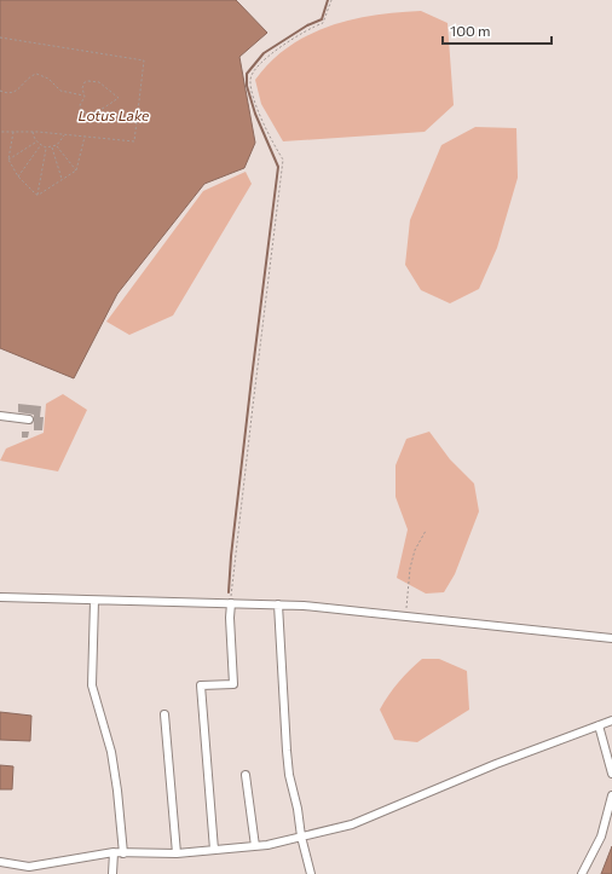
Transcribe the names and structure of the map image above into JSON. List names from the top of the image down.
{
  "water": ["Lotus Lake"],
  "scale_bar": "100 m"
}
